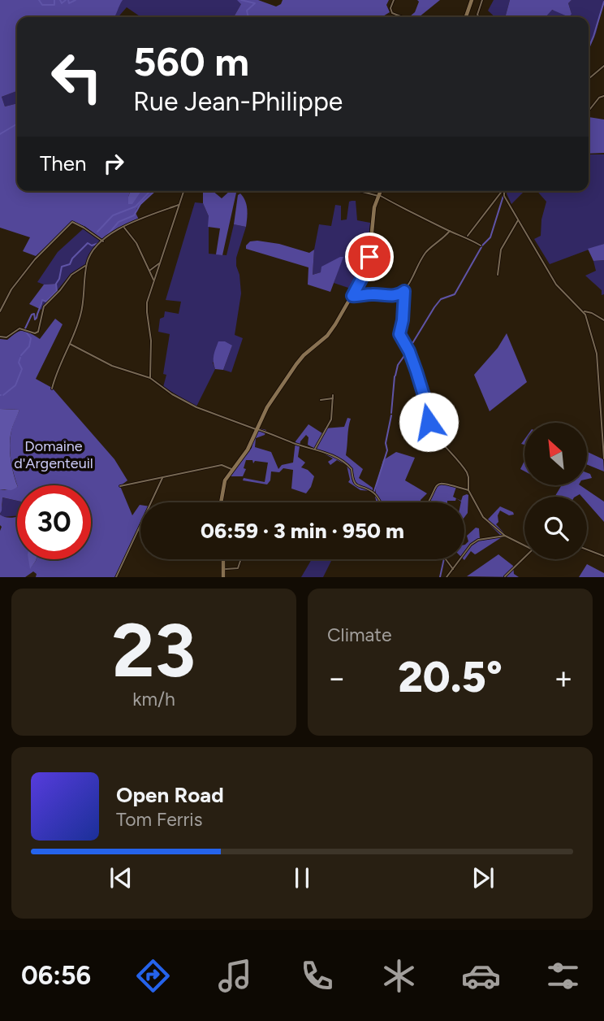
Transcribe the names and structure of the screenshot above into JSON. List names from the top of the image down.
{
  "parks": ["Domaine d'Argenteuil"],
  "north": "top left",
  "page": {
    "turn": ["560 m", "Rue Jean-Philippe"],
    "then": "Then",
    "limit": "30",
    "trip": "06:59 · 3 min · 950 m",
    "tile": [
      ["23", "km/h"],
      "Climate"
    ],
    "heat": ["−", "20.5°", "+"],
    "song": ["Open Road", "Tom Ferris"],
    "tabs": "06:56"
  }
}
